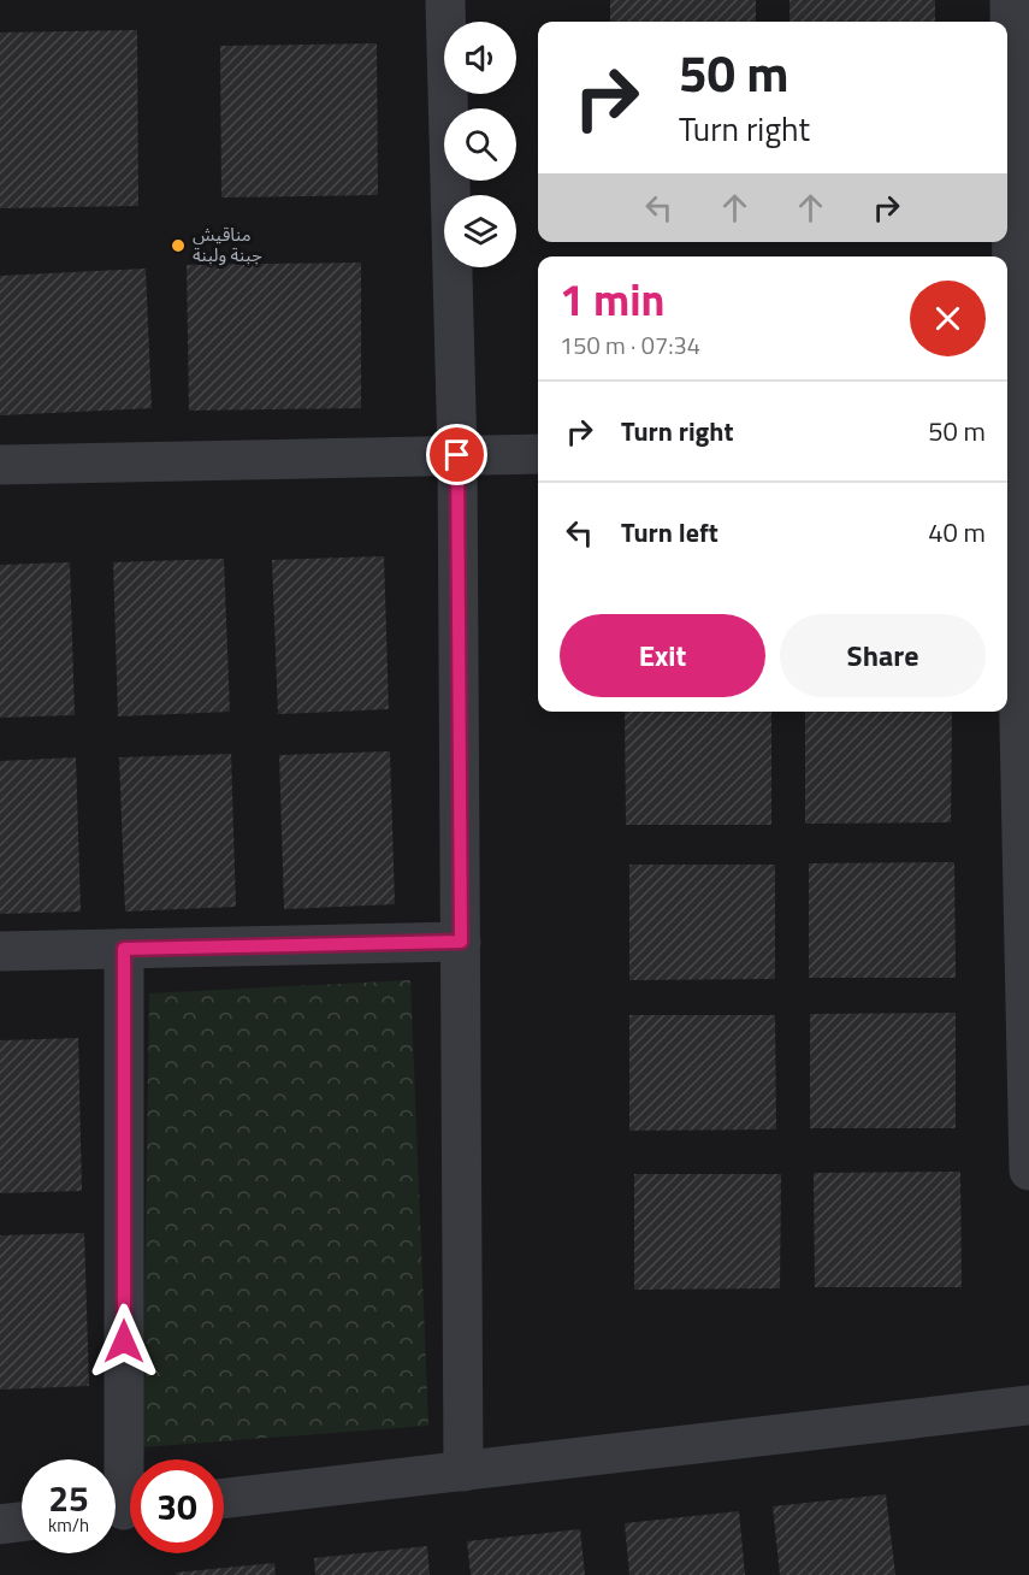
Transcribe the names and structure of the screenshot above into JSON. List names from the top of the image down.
{
  "places": ["مناقيش جبنة ولبنة"],
  "page": {
    "turn": ["50 m", "Turn right"],
    "heading": ["1 min", "150 m · 07:34"],
    "list": [
      {
        "name": "Turn right",
        "value": "50 m"
      },
      {
        "name": "Turn left",
        "value": "40 m"
      }
    ],
    "buttons": ["Exit", "Share"],
    "speed": "25 km/h",
    "limit": "30"
  }
}
